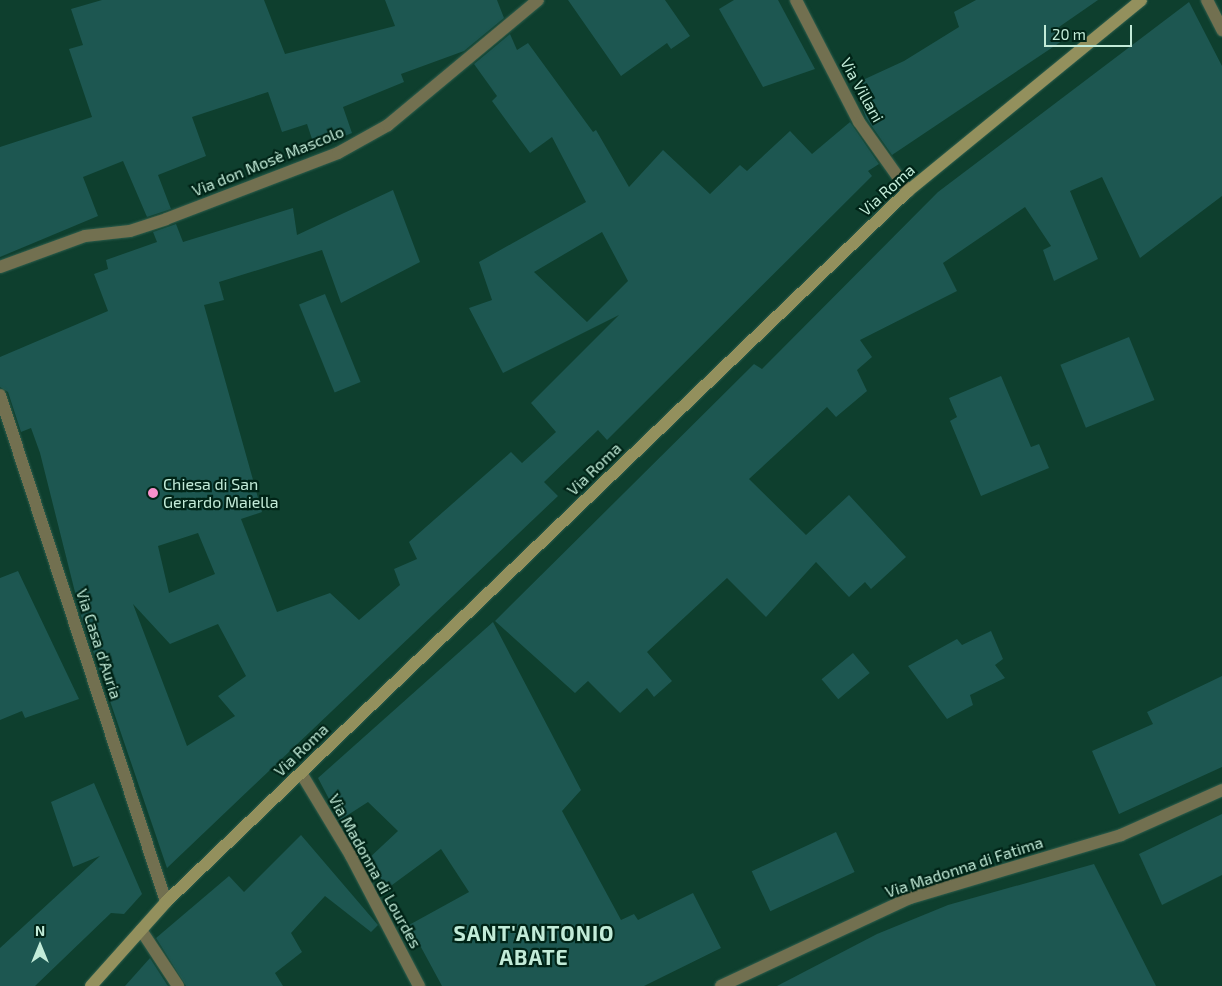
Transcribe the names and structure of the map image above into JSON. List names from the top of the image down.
{
  "streets": {
    "main road": ["Via Roma"],
    "street": [
      "Via Villani",
      "Via don Mosè Mascolo",
      "Via Casa d'Auria",
      "Via Madonna di Fatima",
      "Via Madonna di Lourdes"
    ]
  },
  "crossings": [
    ["Via Villani", "Via Roma"],
    ["Via Roma", "Via Casa d'Auria"],
    ["Via Roma", "Via Madonna di Lourdes"]
  ],
  "districts": ["SANT'ANTONIO ABATE"],
  "places": ["Chiesa di San Gerardo Maiella"],
  "scale_bar": "20 m",
  "north": "top"
}
